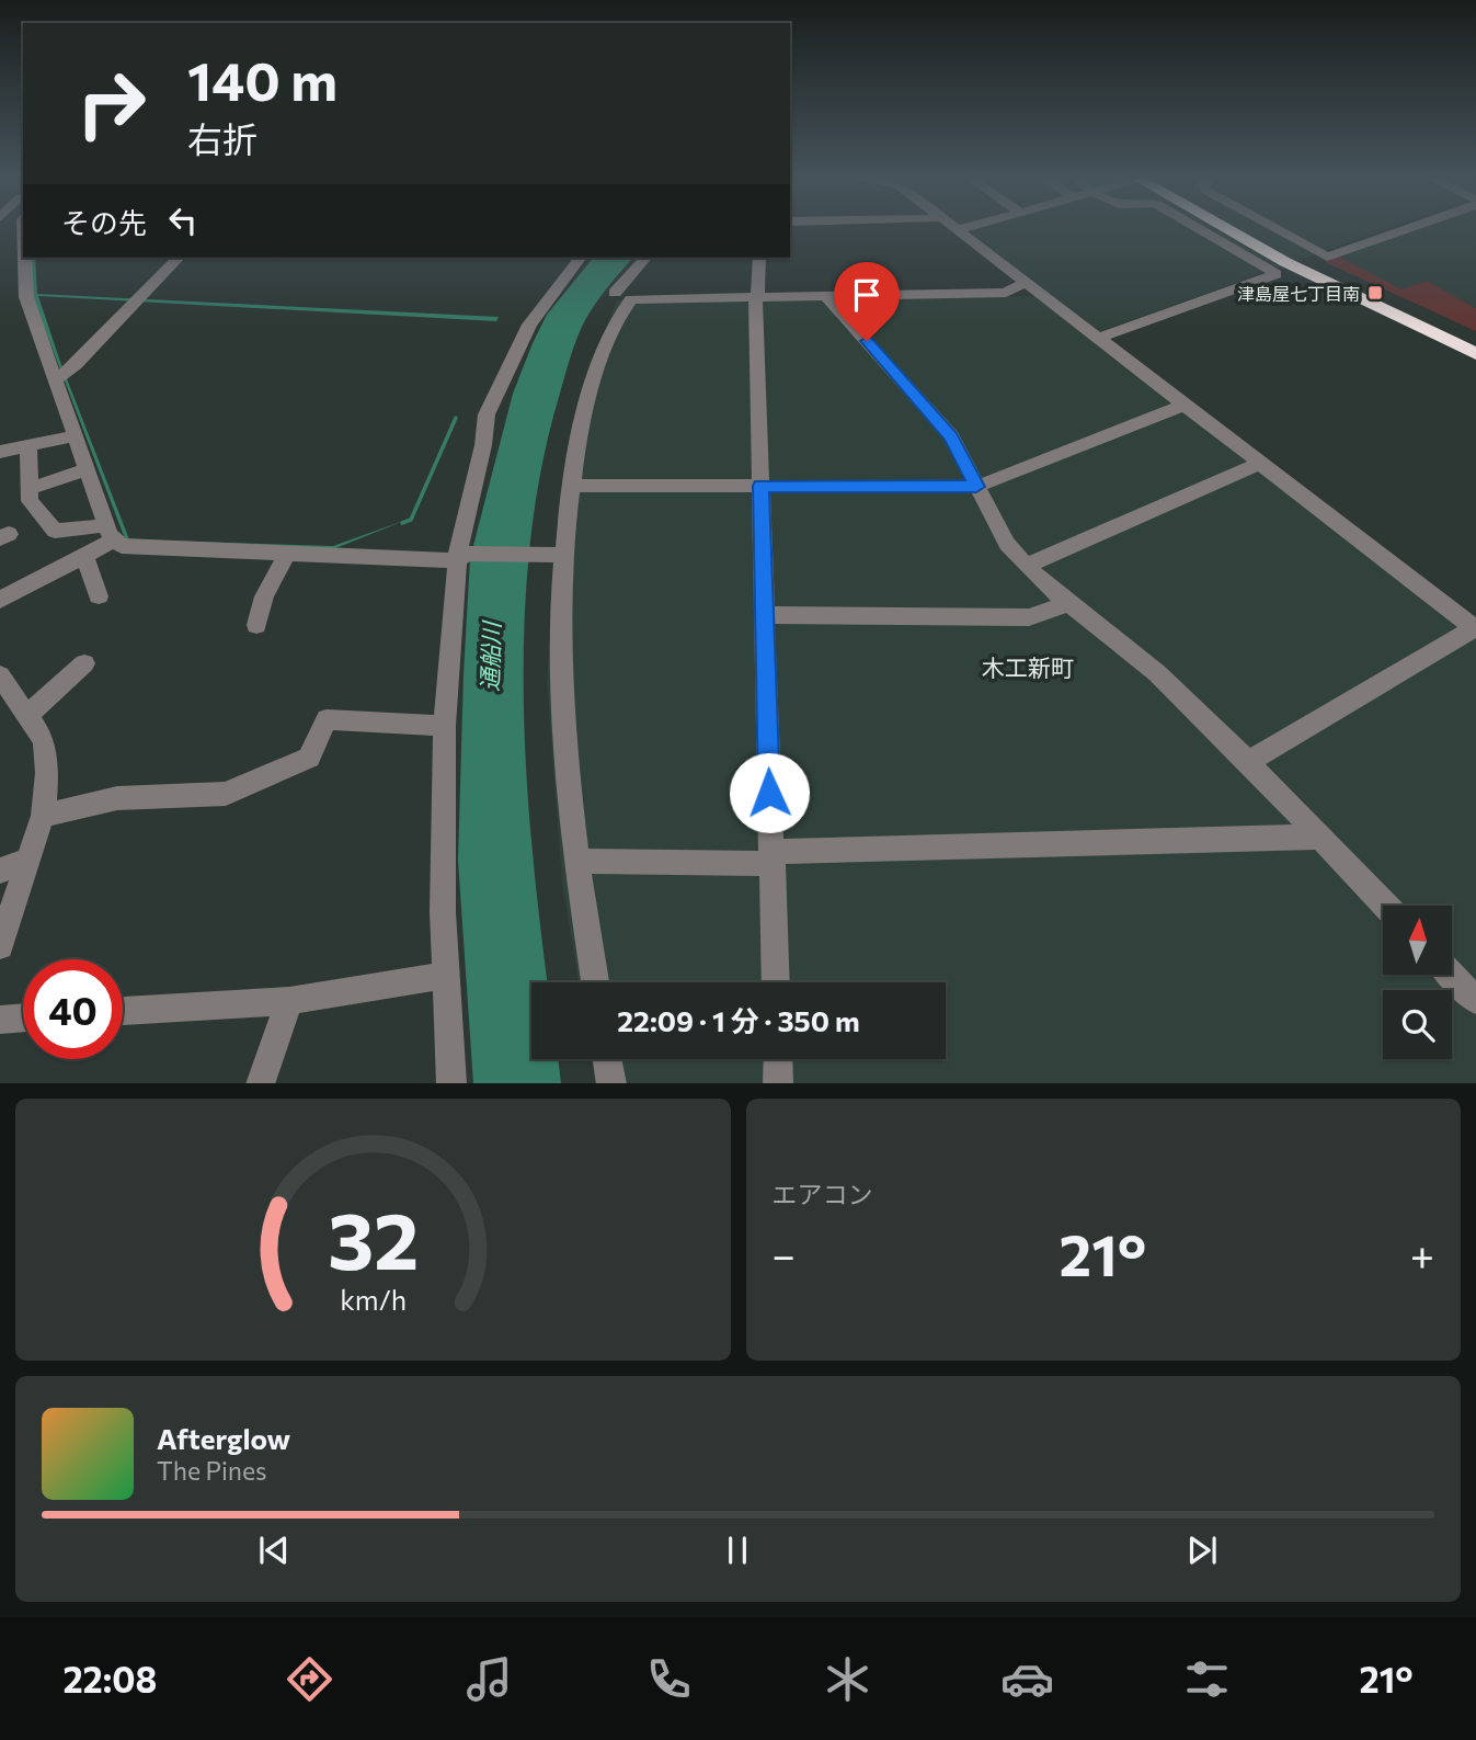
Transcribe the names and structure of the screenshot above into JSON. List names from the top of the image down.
{
  "districts": ["木工新町"],
  "water": ["通船川"],
  "places": {
    "transit": ["津島屋七丁目南"]
  },
  "north": "top",
  "page": {
    "turn": ["140 m", "右折"],
    "then": "その先",
    "limit": "40",
    "trip": "22:09 · 1 分 · 350 m",
    "tile": "エアコン",
    "heat": ["−", "21°", "+"],
    "song": ["Afterglow", "The Pines"],
    "tabs": ["22:08", "21°"],
    "gauge": ["32", "km/h"]
  }
}
